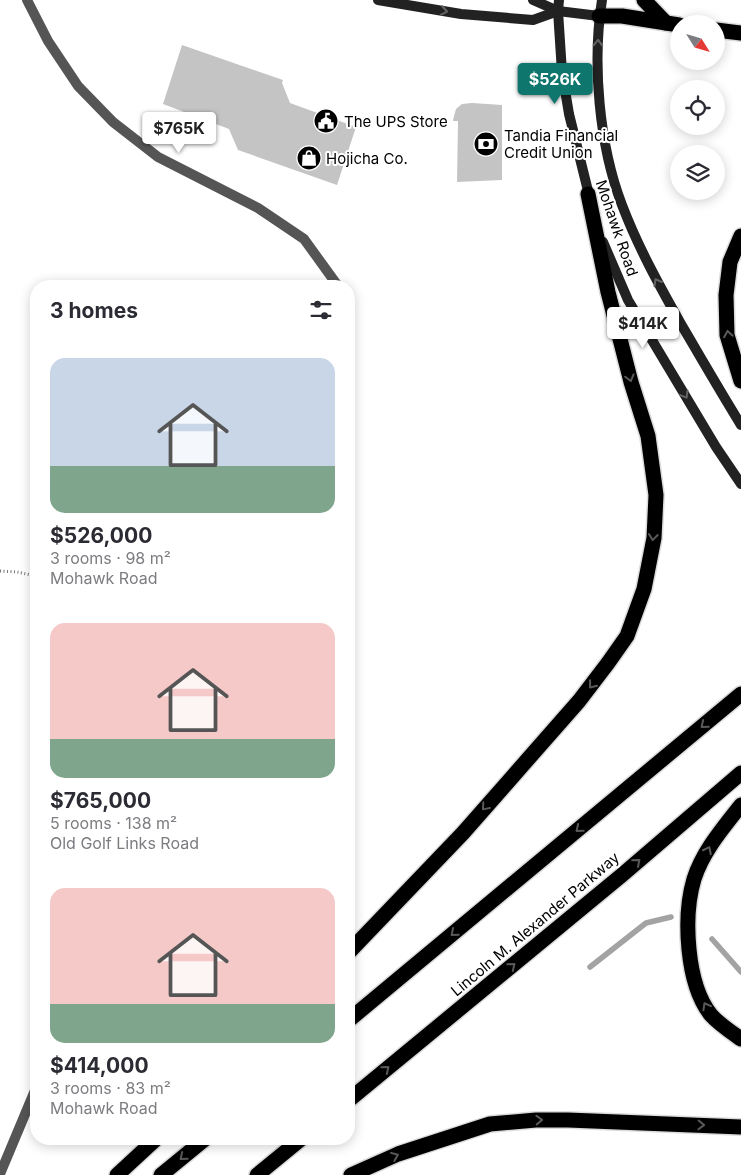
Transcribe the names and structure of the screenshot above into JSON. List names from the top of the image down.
{
  "streets": {
    "highway": ["Lincoln M. Alexander Parkway"],
    "main road": ["Mohawk Road"]
  },
  "places": {
    "public building": ["The UPS Store"],
    "bank": ["Tandia Financial Credit Union"],
    "shop": ["Hojicha Co."]
  },
  "north": "bottom right",
  "page": {
    "price": ["$526K", "$765K", "$414K"],
    "heading": "3 homes",
    "list": [
      {
        "name": "$526,000",
        "note": "3 rooms · 98 m² · Mohawk Road"
      },
      {
        "name": "$765,000",
        "note": "5 rooms · 138 m² · Old Golf Links Road"
      },
      {
        "name": "$414,000",
        "note": "3 rooms · 83 m² · Mohawk Road"
      }
    ]
  }
}
